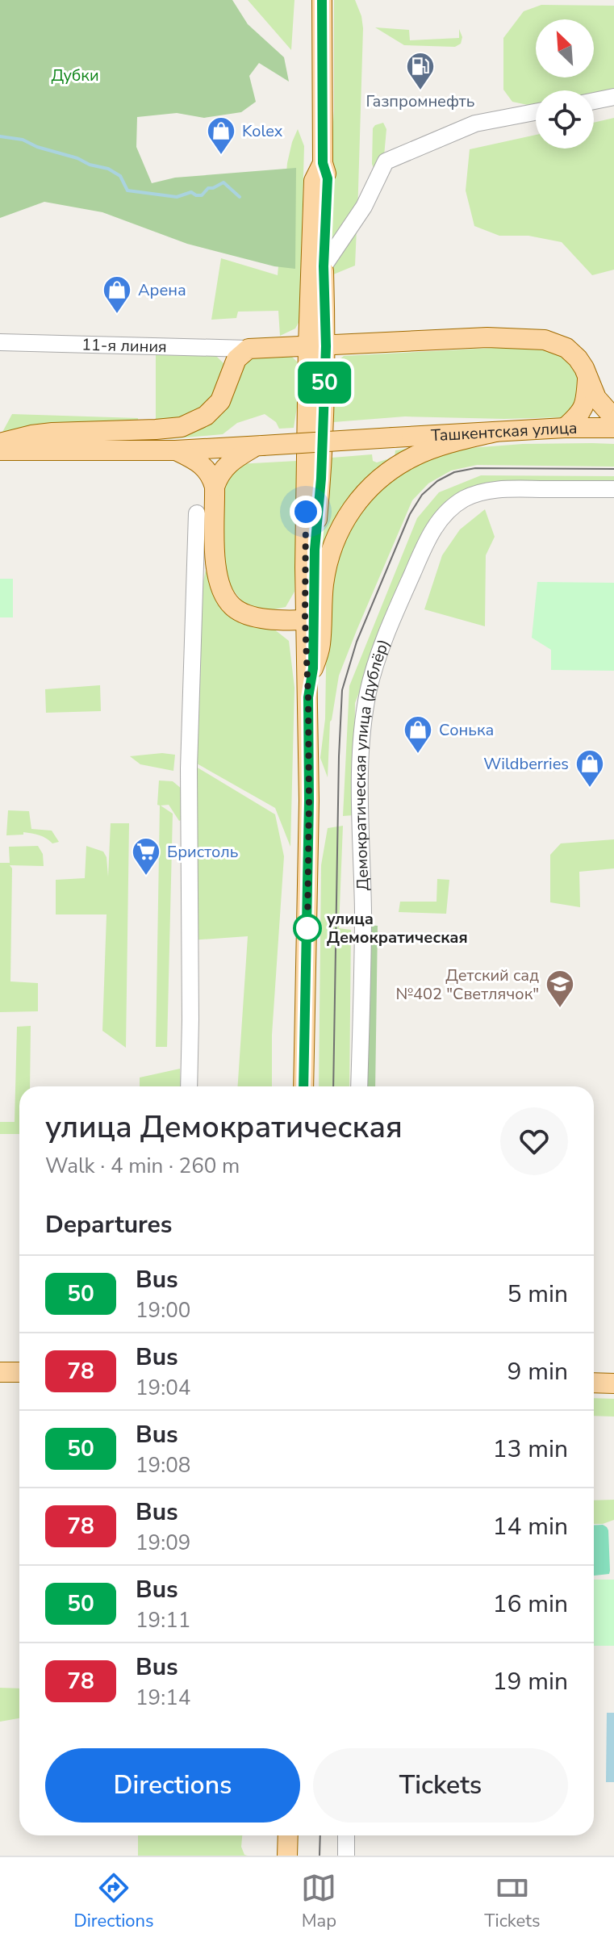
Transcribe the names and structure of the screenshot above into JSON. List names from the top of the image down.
{
  "streets": {
    "main road": ["Ташкентская улица"],
    "street": ["11-я линия", "Демократическая улица (дублёр)"]
  },
  "parks": ["Дубки"],
  "places": {
    "fuel station": ["Газпромнефть"],
    "shop": [
      "Kolex",
      "Арена",
      "Сонька",
      "Wildberries"
    ],
    "supermarket": ["Бристоль"],
    "other": ["улица Демократическая"],
    "school or university": ["Детский сад №402 \"Светлячок\""]
  },
  "lines": ["bus line 50"],
  "north": "top left",
  "page": {
    "on_map": "50",
    "heading": [
      ["улица Демократическая", "Walk · 4 min · 260 m"],
      "Departures"
    ],
    "list": [
      {
        "mark": "50",
        "name": "Bus",
        "note": "19:00",
        "value": "5 min"
      },
      {
        "mark": "78",
        "name": "Bus",
        "note": "19:04",
        "value": "9 min"
      },
      {
        "mark": "50",
        "name": "Bus",
        "note": "19:08",
        "value": "13 min"
      },
      {
        "mark": "78",
        "name": "Bus",
        "note": "19:09",
        "value": "14 min"
      },
      {
        "mark": "50",
        "name": "Bus",
        "note": "19:11",
        "value": "16 min"
      },
      {
        "mark": "78",
        "name": "Bus",
        "note": "19:14",
        "value": "19 min"
      }
    ],
    "buttons": ["Directions", "Tickets"],
    "tabs": ["Directions", "Map", "Tickets"]
  }
}
